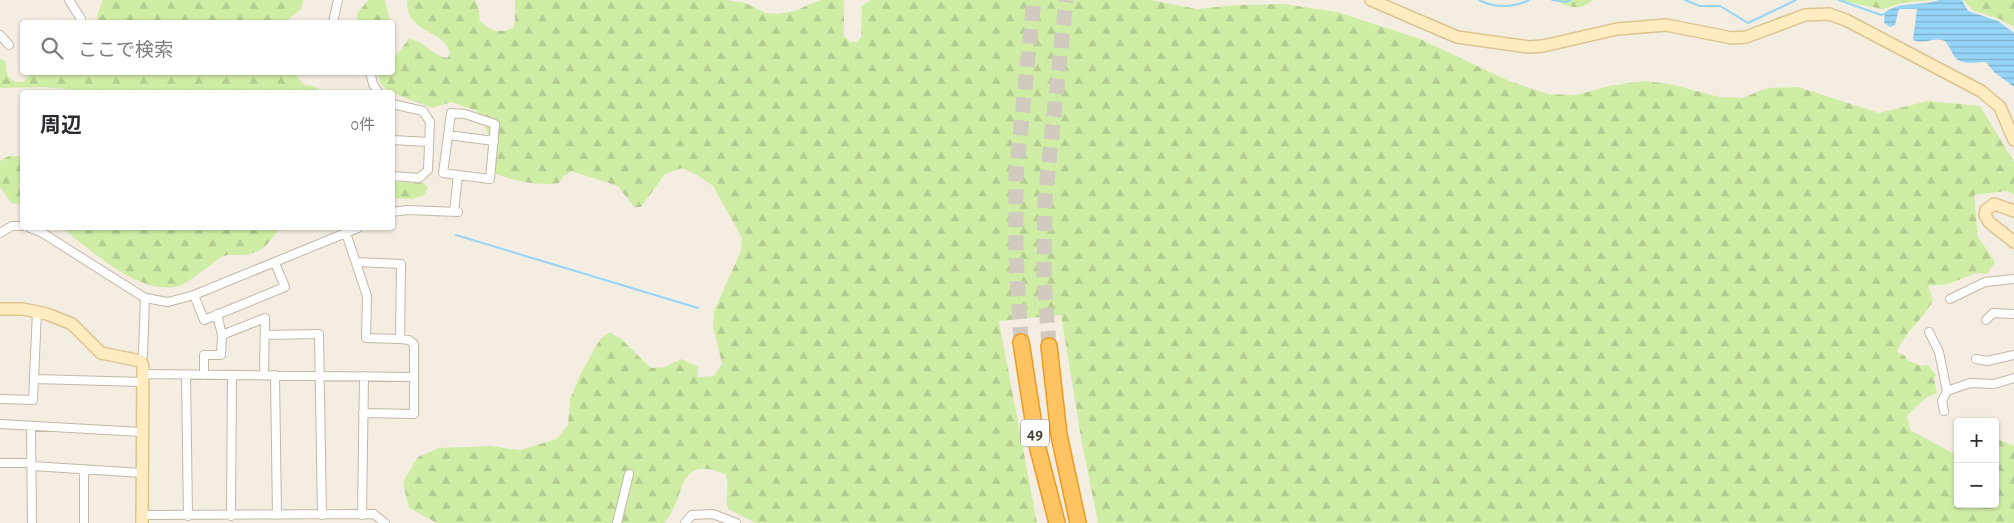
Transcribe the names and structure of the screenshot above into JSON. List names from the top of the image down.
{
  "streets": {
    "highway": ["49"]
  },
  "page": {
    "search": "ここで検索",
    "heading": ["周辺", "0件"],
    "map_buttons": ["+", "−"]
  }
}
